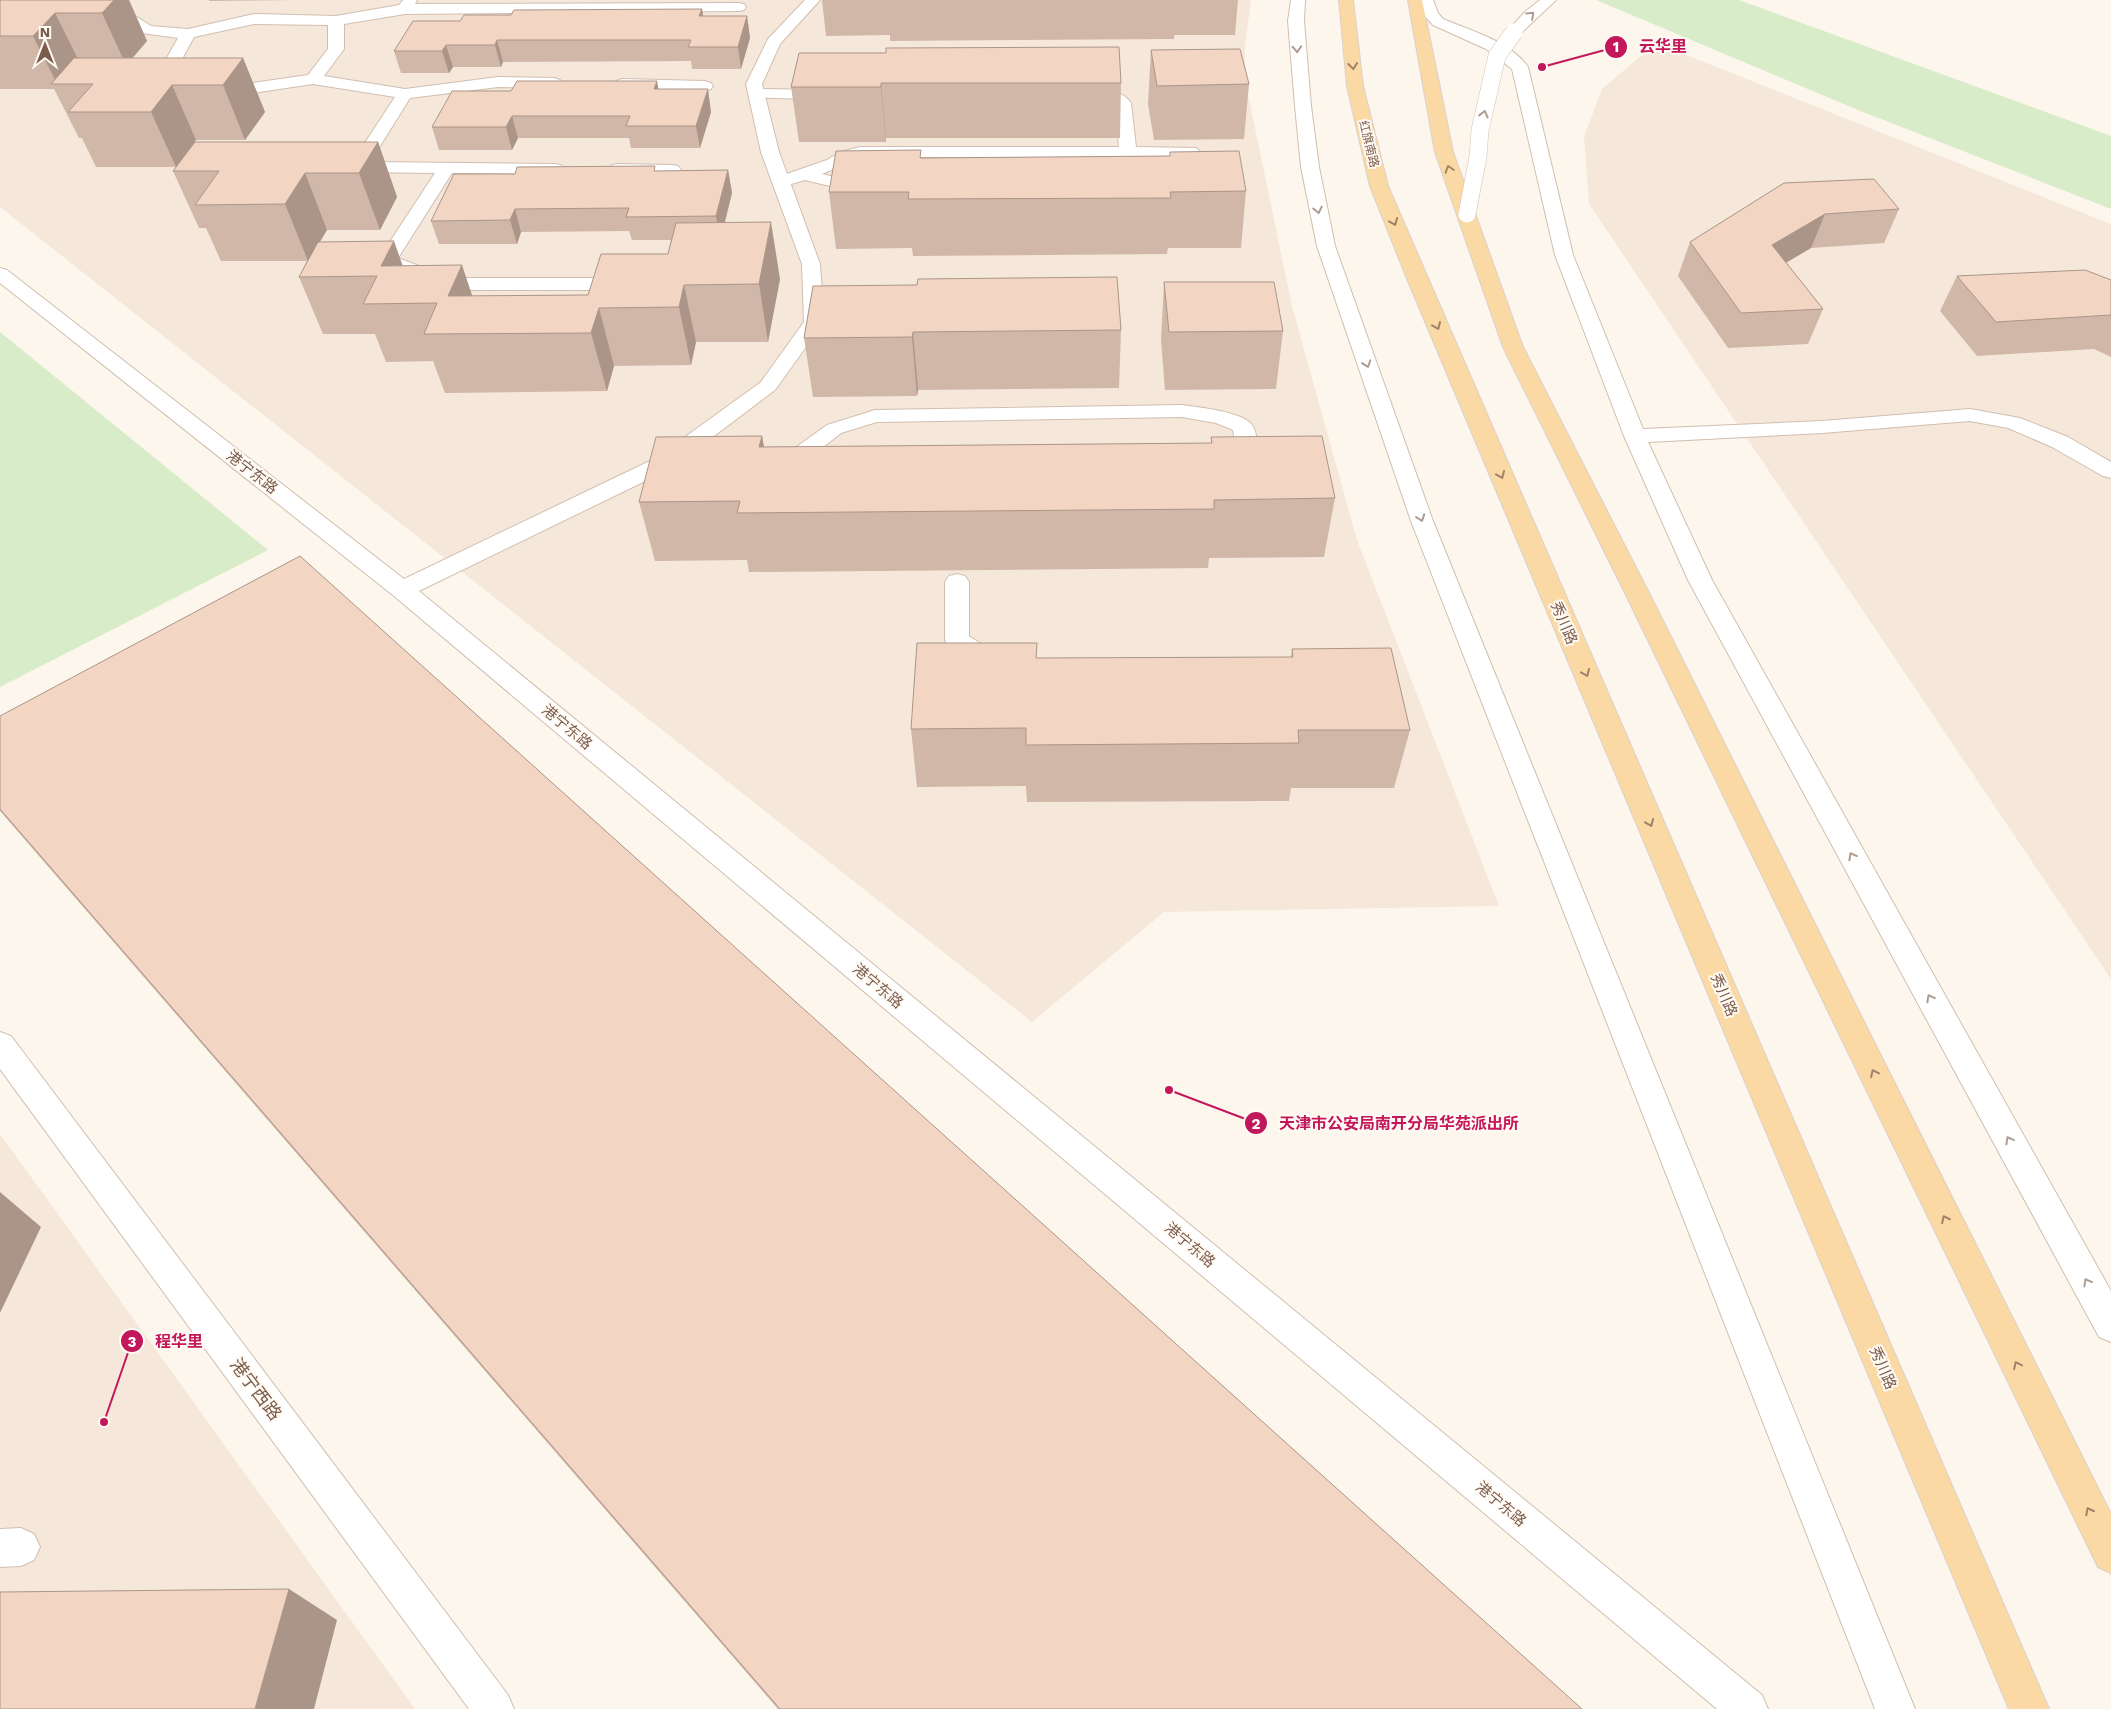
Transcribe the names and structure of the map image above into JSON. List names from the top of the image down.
{
  "streets": {
    "main road": ["红旗南路", "秀川路"],
    "street": ["港宁东路", "港宁西路"]
  },
  "crossings": [
    ["红旗南路", "秀川路"]
  ],
  "places": ["云华里", "天津市公安局南开分局华苑派出所", "程华里"],
  "north": "top"
}
